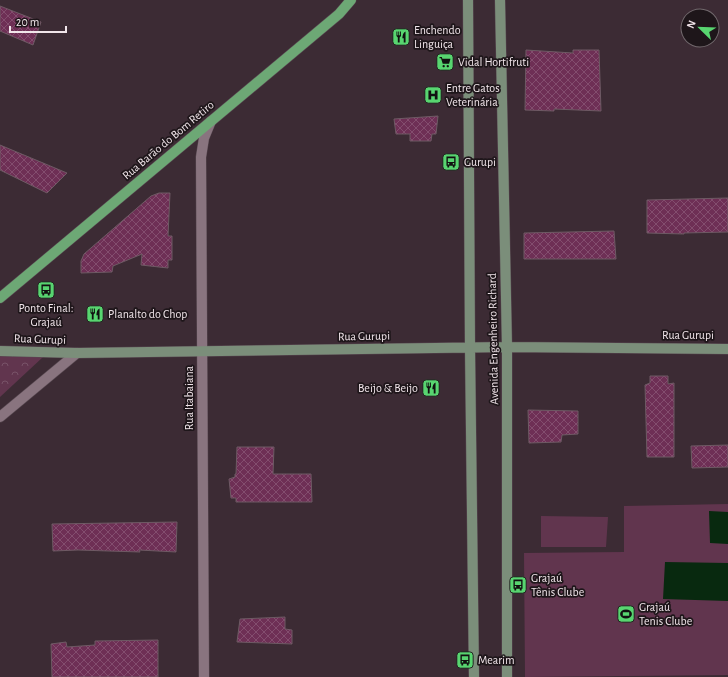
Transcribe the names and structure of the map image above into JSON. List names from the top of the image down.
{
  "streets": {
    "main road": ["Rua Barão do Bom Retiro"],
    "street": ["Rua Gurupi", "Avenida Engenheiro Richard", "Rua Itabaiana"]
  },
  "crossings": [
    ["Rua Barão do Bom Retiro", "Rua Itabaiana"],
    ["Rua Gurupi", "Avenida Engenheiro Richard"],
    ["Rua Gurupi", "Rua Itabaiana"]
  ],
  "places": {
    "restaurant": ["Enchendo Linguiça", "Planalto do Chop", "Beijo & Beijo"],
    "supermarket": ["Vidal Hortifruti"],
    "hospital": ["Entre Gatos Veterinária"],
    "bus stop": [
      "Gurupi",
      "Ponto Final: Grajaú",
      "Grajaú Tênis Clube",
      "Mearim"
    ],
    "sports": ["Grajaú Tenis Clube"]
  },
  "scale_bar": "20 m",
  "north": "top left"
}
